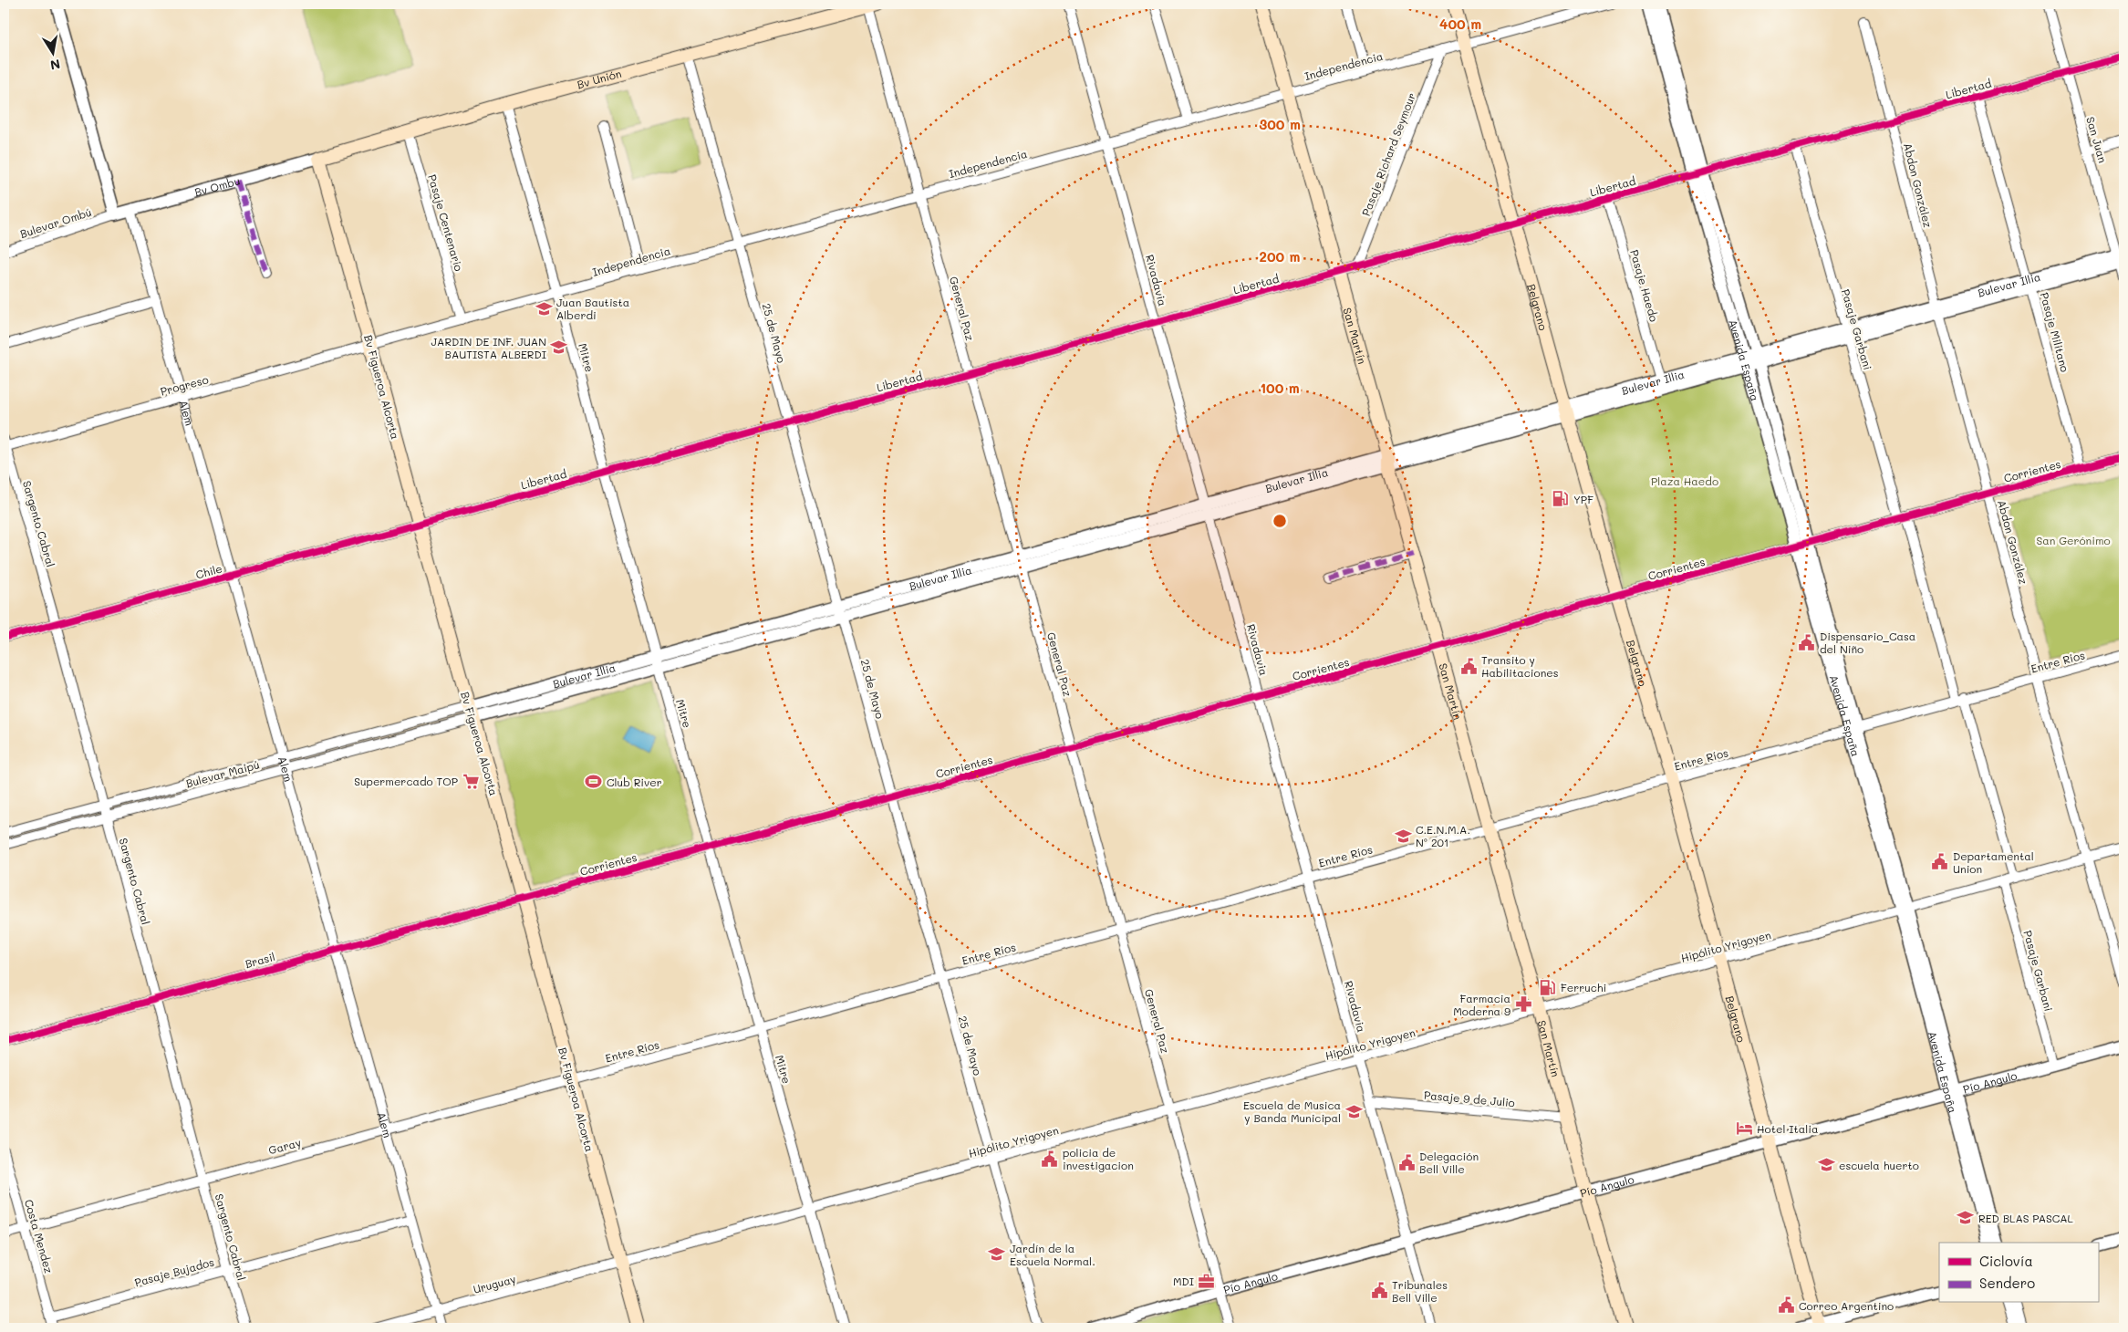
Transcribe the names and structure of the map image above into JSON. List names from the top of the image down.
{
  "streets": {
    "main road": [
      "Bv Unión",
      "Belgrano",
      "San Martín",
      "Bv Figueroa Alcorta"
    ],
    "street": [
      "Independencia",
      "Libertad",
      "San Juan",
      "Pasaje Richard Seymour",
      "Abdon González",
      "Bv Ombu",
      "Bulevar Ombú",
      "Pasaje Centenario",
      "Rivadavia",
      "Bulevar Illia",
      "Pasaje Haedo",
      "General Paz",
      "Pasaje Garbani",
      "Pasaje Militano",
      "25 de Mayo",
      "Mitre",
      "Avenida España",
      "Progreso",
      "Alem",
      "Corrientes",
      "Sargento Cabral",
      "Chile",
      "Entre Ríos",
      "Bulevar Maipú",
      "Hipólito Yrigoyen",
      "Brasil",
      "Pío Angulo",
      "Pasaje 9 de Julio",
      "Garay",
      "Costa Mendez",
      "Pasaje Bujados",
      "Uruguay"
    ]
  },
  "crossings": [
    ["Independencia", "Pasaje Richard Seymour"],
    ["Independencia", "Pasaje Centenario"],
    ["Independencia", "Rivadavia"],
    ["Independencia", "Belgrano"],
    ["Independencia", "General Paz"],
    ["Independencia", "25 de Mayo"],
    ["Independencia", "San Martín"],
    ["Independencia", "Mitre"],
    ["Independencia", "Progreso"],
    ["Independencia", "Bv Figueroa Alcorta"],
    ["Bv Unión", "Bv Ombu"],
    ["Bv Unión", "Pasaje Centenario"],
    ["Bv Unión", "General Paz"],
    ["Bv Unión", "25 de Mayo"],
    ["Bv Unión", "Mitre"],
    ["Bv Unión", "Bv Figueroa Alcorta"],
    ["Libertad", "San Juan"],
    ["Libertad", "Pasaje Richard Seymour"],
    ["Libertad", "Abdon González"],
    ["Libertad", "Rivadavia"],
    ["Libertad", "Pasaje Haedo"],
    ["Libertad", "Belgrano"],
    ["Libertad", "General Paz"],
    ["Libertad", "Pasaje Garbani"],
    ["Libertad", "Pasaje Militano"],
    ["Libertad", "25 de Mayo"],
    ["Libertad", "San Martín"],
    ["Libertad", "Mitre"],
    ["Libertad", "Avenida España"],
    ["Libertad", "Bv Figueroa Alcorta"],
    ["Libertad", "Chile"],
    ["San Juan", "Bulevar Illia"],
    ["Abdon González", "Bulevar Illia"],
    ["Abdon González", "Corrientes"],
    ["Abdon González", "Entre Ríos"],
    ["Abdon González", "Hipólito Yrigoyen"],
    ["Bv Ombu", "Bulevar Ombú"],
    ["Bv Ombu", "Bv Figueroa Alcorta"],
    ["Bv Ombu", "Alem"],
    ["Rivadavia", "Bulevar Illia"],
    ["Rivadavia", "Corrientes"],
    ["Rivadavia", "Entre Ríos"],
    ["Rivadavia", "Hipólito Yrigoyen"],
    ["Rivadavia", "Pío Angulo"],
    ["Rivadavia", "Pasaje 9 de Julio"],
    ["Bulevar Illia", "Pasaje Haedo"],
    ["Bulevar Illia", "Belgrano"],
    ["Bulevar Illia", "General Paz"],
    ["Bulevar Illia", "Pasaje Garbani"],
    ["Bulevar Illia", "Pasaje Militano"],
    ["Bulevar Illia", "25 de Mayo"],
    ["Bulevar Illia", "San Martín"],
    ["Bulevar Illia", "Mitre"],
    ["Bulevar Illia", "Avenida España"],
    ["Bulevar Illia", "Bv Figueroa Alcorta"],
    ["Bulevar Illia", "Bulevar Maipú"],
    ["Belgrano", "Corrientes"],
    ["Belgrano", "Entre Ríos"],
    ["Belgrano", "Hipólito Yrigoyen"],
    ["Belgrano", "Pío Angulo"],
    ["General Paz", "Corrientes"],
    ["General Paz", "Entre Ríos"],
    ["General Paz", "Hipólito Yrigoyen"],
    ["General Paz", "Pío Angulo"],
    ["Pasaje Garbani", "Corrientes"],
    ["Pasaje Garbani", "Entre Ríos"],
    ["Pasaje Garbani", "Hipólito Yrigoyen"],
    ["Pasaje Garbani", "Pío Angulo"],
    ["Pasaje Militano", "Corrientes"],
    ["25 de Mayo", "Corrientes"],
    ["25 de Mayo", "Entre Ríos"],
    ["25 de Mayo", "Hipólito Yrigoyen"],
    ["San Martín", "Corrientes"],
    ["San Martín", "Entre Ríos"],
    ["San Martín", "Hipólito Yrigoyen"],
    ["San Martín", "Pío Angulo"],
    ["San Martín", "Pasaje 9 de Julio"],
    ["Mitre", "Corrientes"],
    ["Mitre", "Entre Ríos"],
    ["Mitre", "Hipólito Yrigoyen"],
    ["Avenida España", "Corrientes"],
    ["Avenida España", "Entre Ríos"],
    ["Avenida España", "Hipólito Yrigoyen"],
    ["Avenida España", "Pío Angulo"],
    ["Progreso", "Bv Figueroa Alcorta"],
    ["Progreso", "Alem"],
    ["Progreso", "Sargento Cabral"],
    ["Bv Figueroa Alcorta", "Corrientes"],
    ["Bv Figueroa Alcorta", "Chile"],
    ["Bv Figueroa Alcorta", "Entre Ríos"],
    ["Bv Figueroa Alcorta", "Bulevar Maipú"],
    ["Bv Figueroa Alcorta", "Hipólito Yrigoyen"],
    ["Bv Figueroa Alcorta", "Brasil"],
    ["Bv Figueroa Alcorta", "Garay"],
    ["Bv Figueroa Alcorta", "Uruguay"],
    ["Alem", "Chile"],
    ["Alem", "Bulevar Maipú"],
    ["Alem", "Brasil"],
    ["Alem", "Garay"],
    ["Alem", "Pasaje Bujados"],
    ["Alem", "Uruguay"],
    ["Corrientes", "Brasil"],
    ["Sargento Cabral", "Chile"],
    ["Sargento Cabral", "Bulevar Maipú"],
    ["Sargento Cabral", "Brasil"],
    ["Sargento Cabral", "Garay"],
    ["Sargento Cabral", "Pasaje Bujados"],
    ["Entre Ríos", "Garay"],
    ["Hipólito Yrigoyen", "Uruguay"],
    ["Garay", "Costa Mendez"],
    ["Costa Mendez", "Pasaje Bujados"]
  ],
  "parks": ["Plaza Haedo", "San Gerónimo"],
  "places": {
    "school or university": [
      "Juan Bautista Alberdi",
      "JARDIN DE INF. JUAN BAUTISTA ALBERDI",
      "C.E.N.M.A. Nº 201",
      "Escuela de Musica y Banda Municipal",
      "escuela huerto",
      "RED BLAS PASCAL",
      "Jardín de la Escuela Normal."
    ],
    "fuel station": ["YPF", "Ferruchi"],
    "public building": [
      "Dispensario_Casa del Niño",
      "Transito y Habilitaciones",
      "Departamental Union",
      "policia de investigacion",
      "Delegación Bell Ville",
      "Tribunales Bell Ville",
      "Correo Argentino"
    ],
    "supermarket": ["Supermercado TOP"],
    "sports": ["Club River"],
    "pharmacy": ["Farmacia Moderna 9"],
    "hotel": ["Hotel Italia"],
    "office": ["MDI"]
  },
  "legend": ["Ciclovía", "Sendero"],
  "north": "bottom",
  "rings": [
    "400 m",
    "300 m",
    "200 m",
    "100 m"
  ]
}
